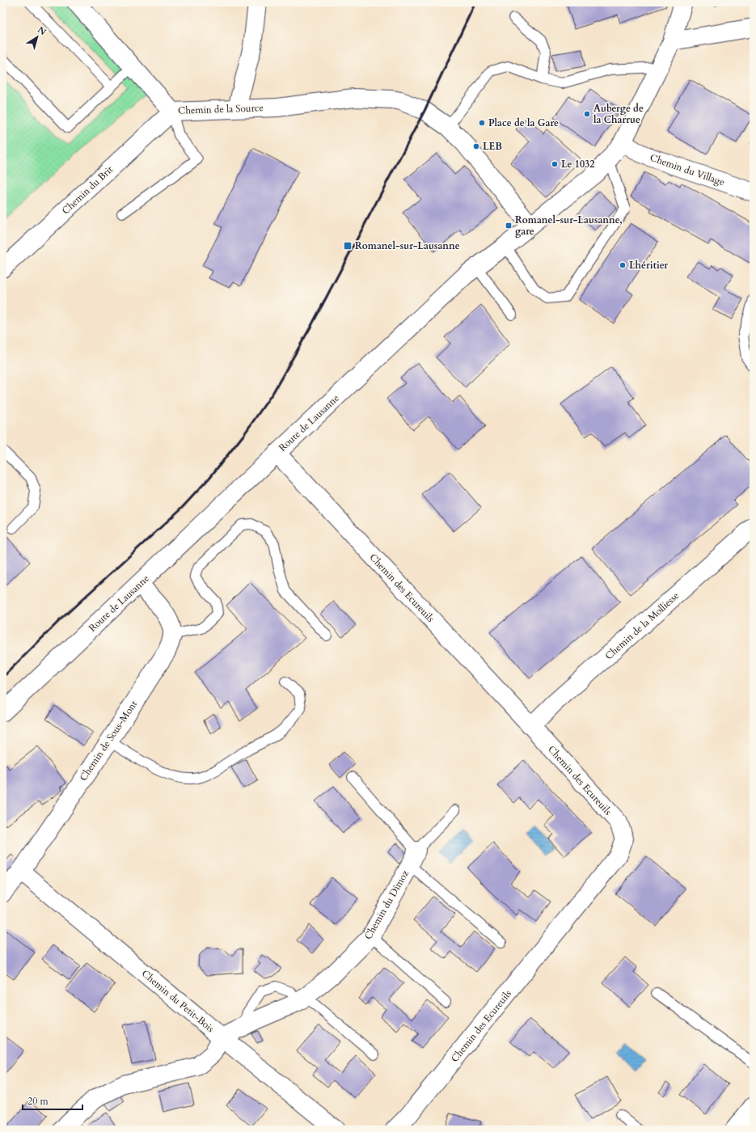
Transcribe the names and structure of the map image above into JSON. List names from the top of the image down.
{
  "streets": {
    "street": [
      "Chemin de la Source",
      "Chemin du Village",
      "Chemin du Brit",
      "Route de Lausanne",
      "Chemin des Ecureuils",
      "Chemin de la Molliesse",
      "Chemin de Sous-Mont",
      "Chemin du Dîmoz",
      "Chemin du Petit-Bois"
    ]
  },
  "crossings": [
    ["Chemin de la Source", "Chemin du Brit"],
    ["Chemin du Village", "Route de Lausanne"],
    ["Route de Lausanne", "Chemin des Ecureuils"],
    ["Chemin des Ecureuils", "Chemin de la Molliesse"],
    ["Chemin de Sous-Mont", "Chemin du Petit-Bois"],
    ["Chemin du Dîmoz", "Chemin du Petit-Bois"]
  ],
  "places": {
    "other": [
      "Auberge de la Charrue",
      "Place de la Gare",
      "LEB",
      "Le 1032",
      "Lhéritier"
    ],
    "transit": ["Romanel-sur-Lausanne, gare", "Romanel-sur-Lausanne"]
  },
  "scale_bar": "20 m",
  "north": "top right"
}
